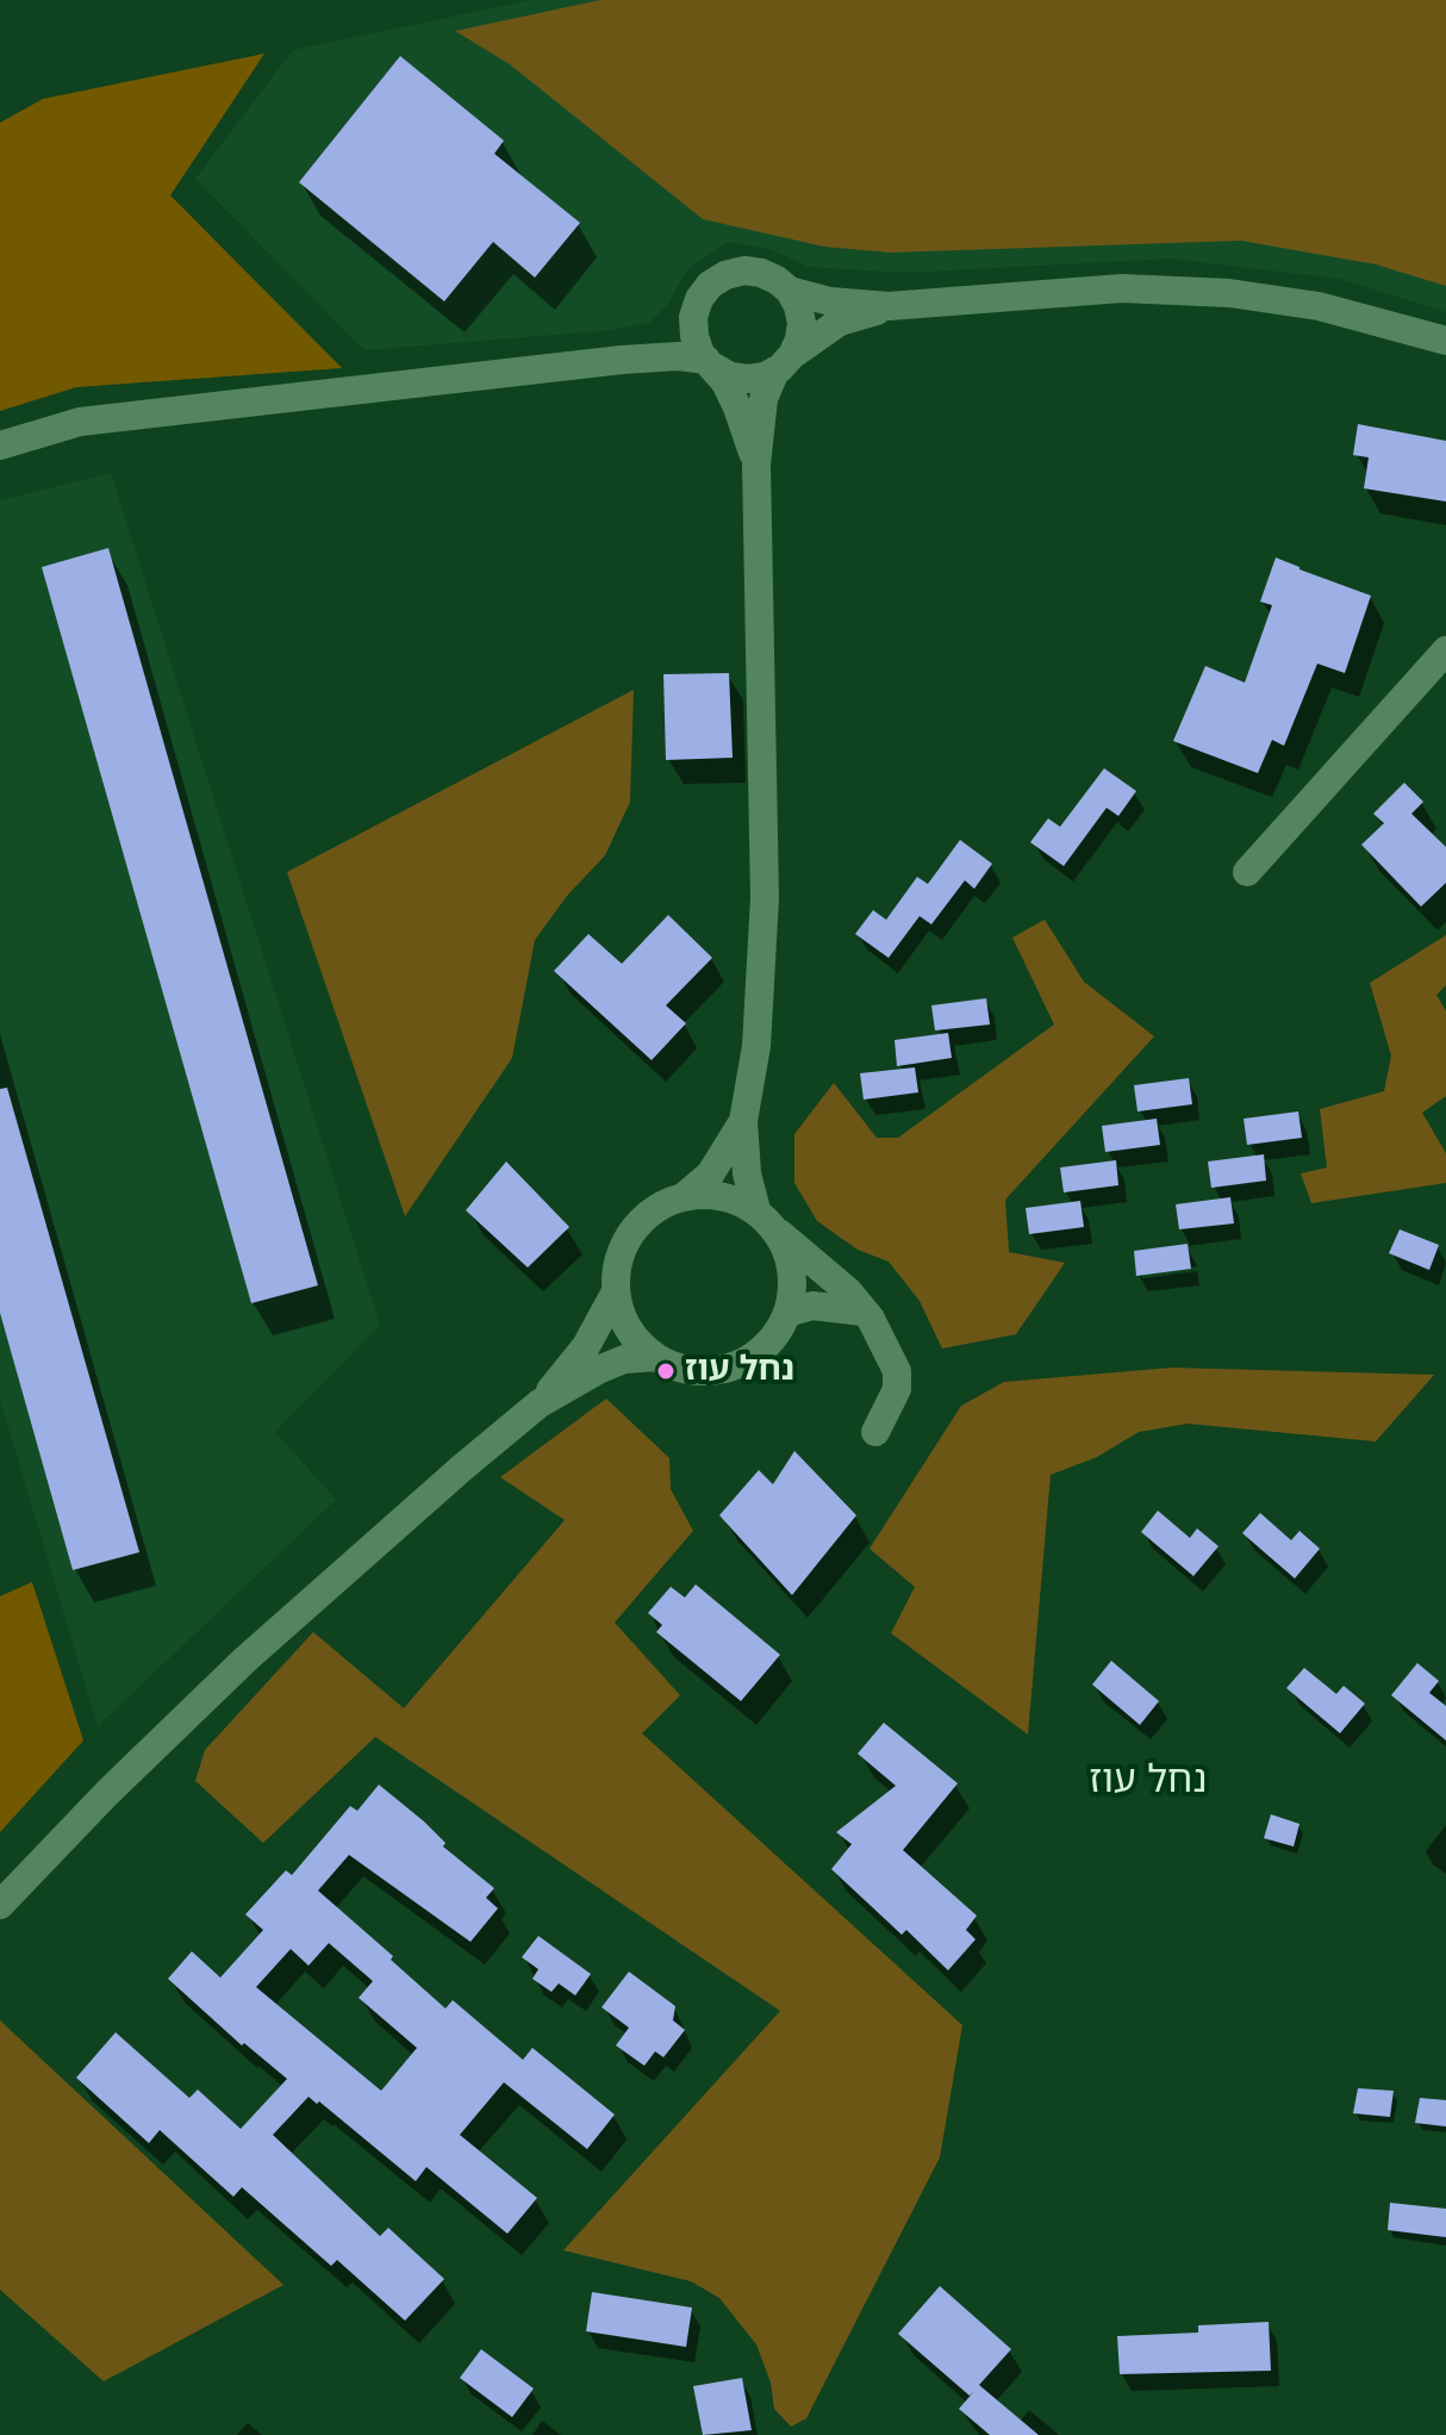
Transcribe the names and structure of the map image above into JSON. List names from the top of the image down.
{
  "districts": ["נחל עוז"],
  "places": ["נחל עוז"]
}
